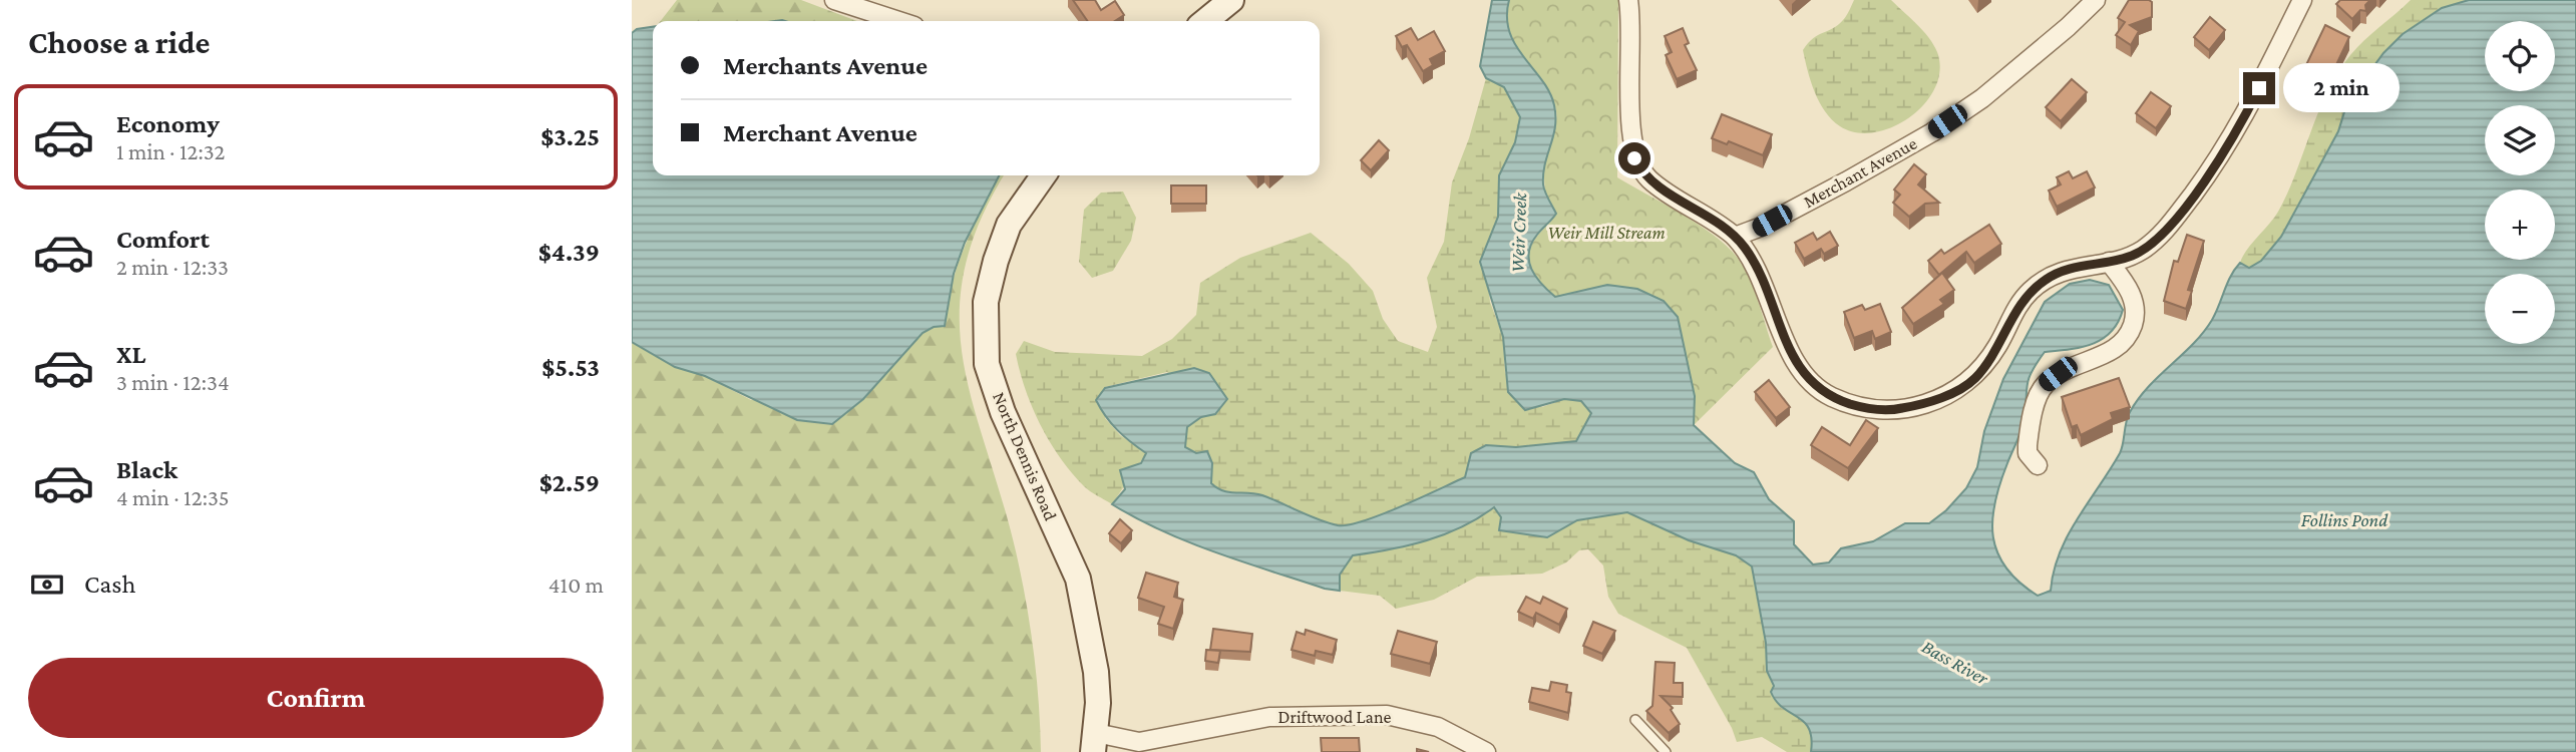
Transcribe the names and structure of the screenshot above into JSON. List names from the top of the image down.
{
  "streets": {
    "main road": ["North Dennis Road"],
    "street": ["Merchant Avenue", "Driftwood Lane"]
  },
  "crossings": [
    ["North Dennis Road", "Driftwood Lane"]
  ],
  "water": ["Weir Creek", "Follins Pond", "Bass River"],
  "parks": ["Weir Mill Stream"],
  "page": {
    "heading": "Choose a ride",
    "map_buttons": ["+", "−"],
    "banner": ["Merchants Avenue", "Merchant Avenue"],
    "bubble": "2 min",
    "list": [
      {
        "name": "Economy",
        "note": "1 min · 12:32",
        "value": "$3.25"
      },
      {
        "name": "Comfort",
        "note": "2 min · 12:33",
        "value": "$4.39"
      },
      {
        "name": "XL",
        "note": "3 min · 12:34",
        "value": "$5.53"
      },
      {
        "name": "Black",
        "note": "4 min · 12:35",
        "value": "$2.59"
      }
    ],
    "pay": ["Cash", "410 m"],
    "buttons": "Confirm"
  }
}
